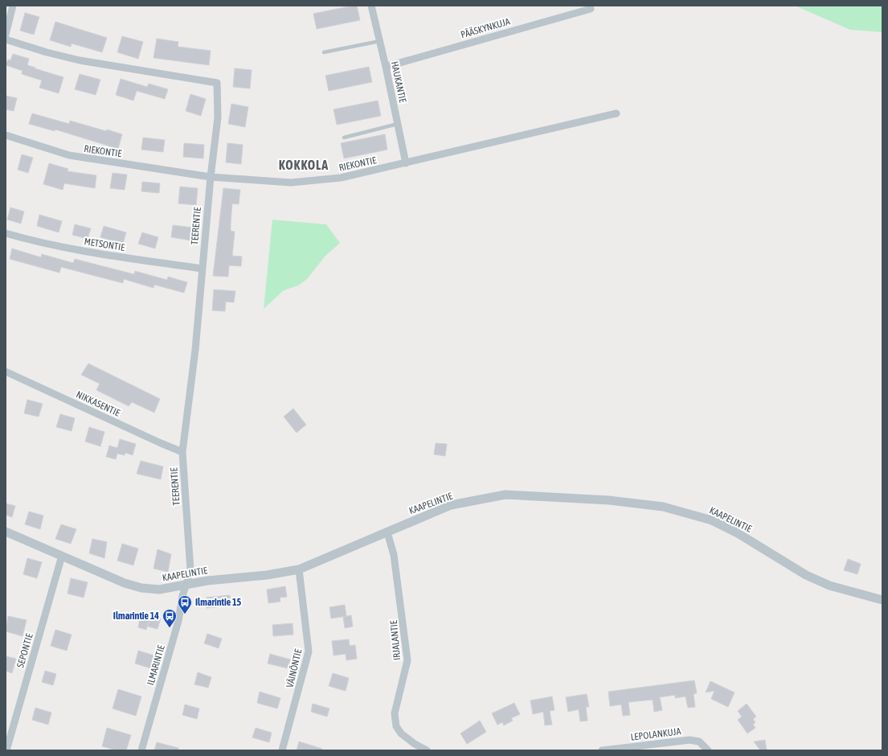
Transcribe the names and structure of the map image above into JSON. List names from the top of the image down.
{
  "streets": {
    "street": [
      "PÄÄSKYNKUJA",
      "HAUKANTIE",
      "RIEKONTIE",
      "TEERENTIE",
      "METSONTIE",
      "NIKKASENTIE",
      "KAAPELINTIE",
      "IRJALANTIE",
      "SEPONTIE",
      "ILMARINTIE",
      "VÄINÖNTIE",
      "LEPOLANKUJA"
    ]
  },
  "crossings": [
    ["PÄÄSKYNKUJA", "HAUKANTIE"],
    ["HAUKANTIE", "RIEKONTIE"],
    ["RIEKONTIE", "TEERENTIE"],
    ["TEERENTIE", "METSONTIE"],
    ["TEERENTIE", "NIKKASENTIE"],
    ["TEERENTIE", "KAAPELINTIE"],
    ["TEERENTIE", "ILMARINTIE"],
    ["KAAPELINTIE", "IRJALANTIE"],
    ["KAAPELINTIE", "SEPONTIE"],
    ["KAAPELINTIE", "ILMARINTIE"],
    ["KAAPELINTIE", "VÄINÖNTIE"]
  ],
  "districts": ["KOKKOLA"],
  "places": {
    "bus stop": ["Ilmarintie 15", "Ilmarintie 14"]
  }
}
